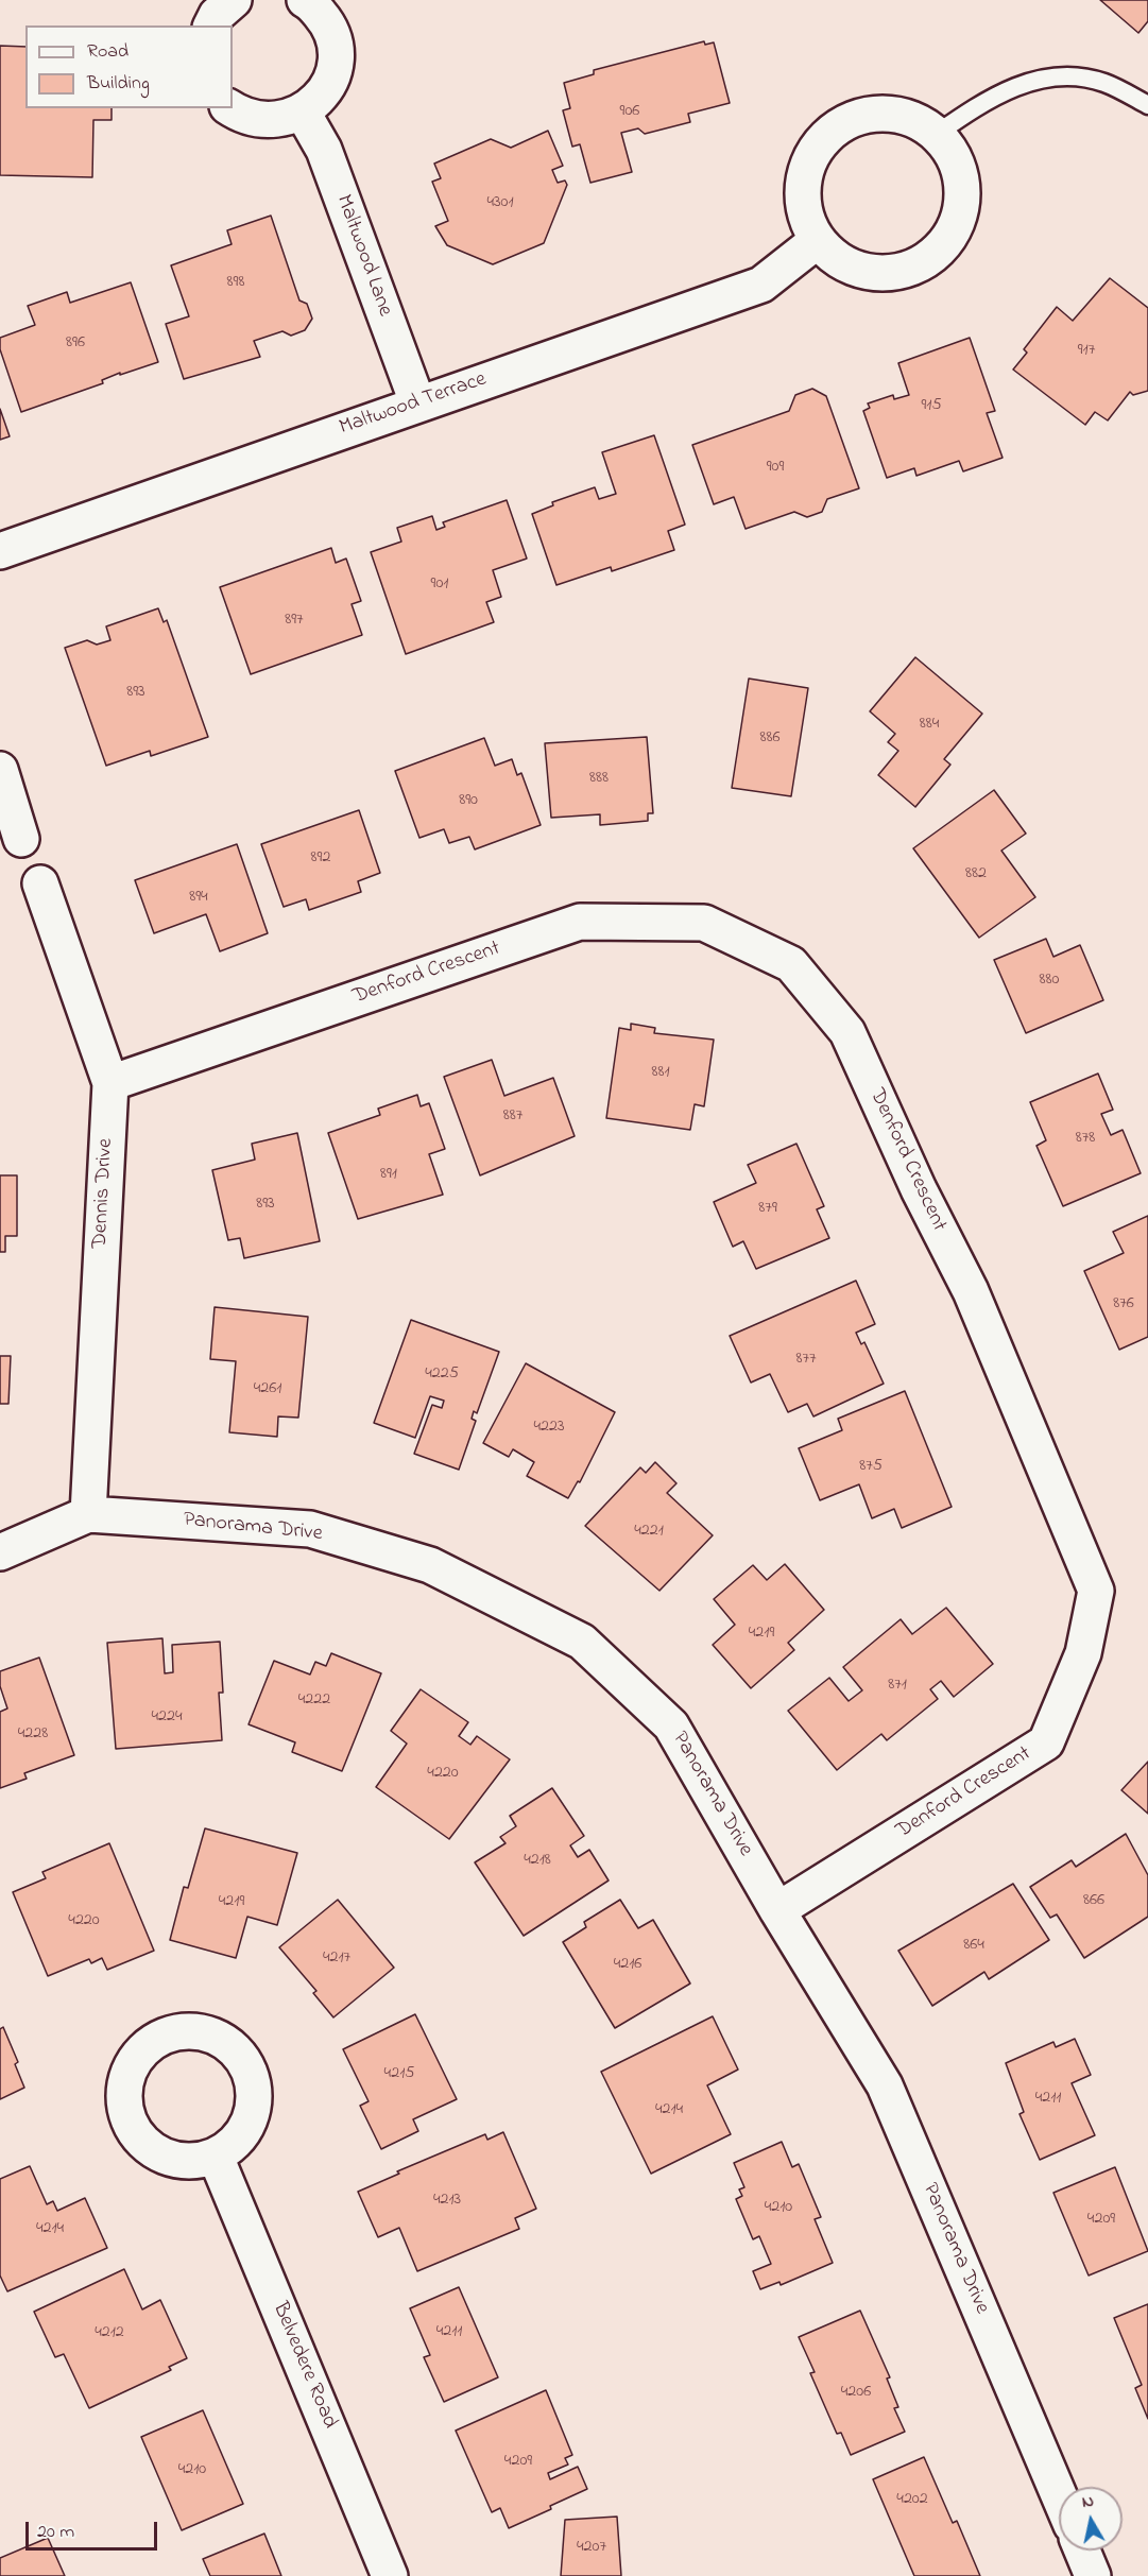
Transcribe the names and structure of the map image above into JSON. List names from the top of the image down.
{
  "streets": {
    "street": [
      "Maltwood Lane",
      "Maltwood Terrace",
      "Denford Crescent",
      "Dennis Drive",
      "Panorama Drive",
      "Belvedere Road"
    ]
  },
  "crossings": [
    ["Maltwood Lane", "Maltwood Terrace"],
    ["Denford Crescent", "Dennis Drive"],
    ["Denford Crescent", "Panorama Drive"],
    ["Dennis Drive", "Panorama Drive"]
  ],
  "house_numbers": [
    "906",
    "4301",
    "898",
    "896",
    "917",
    "915",
    "909",
    "901",
    "897",
    "893",
    "884",
    "886",
    "888",
    "890",
    "892",
    "882",
    "894",
    "880",
    "881",
    "887",
    "878",
    "891",
    "893",
    "879",
    "876",
    "877",
    "4225",
    "4261",
    "4223",
    "875",
    "4221",
    "4219",
    "871",
    "4222",
    "4224",
    "4228",
    "4220",
    "4218",
    "866",
    "4219",
    "4220",
    "864",
    "4217",
    "4216",
    "4215",
    "4211",
    "4214",
    "4213",
    "4210",
    "4209",
    "4214",
    "4211",
    "4212",
    "4206",
    "4209",
    "4210",
    "4202",
    "4207"
  ],
  "legend": ["Road", "Building"],
  "scale_bar": "20 m",
  "north": "top"
}
